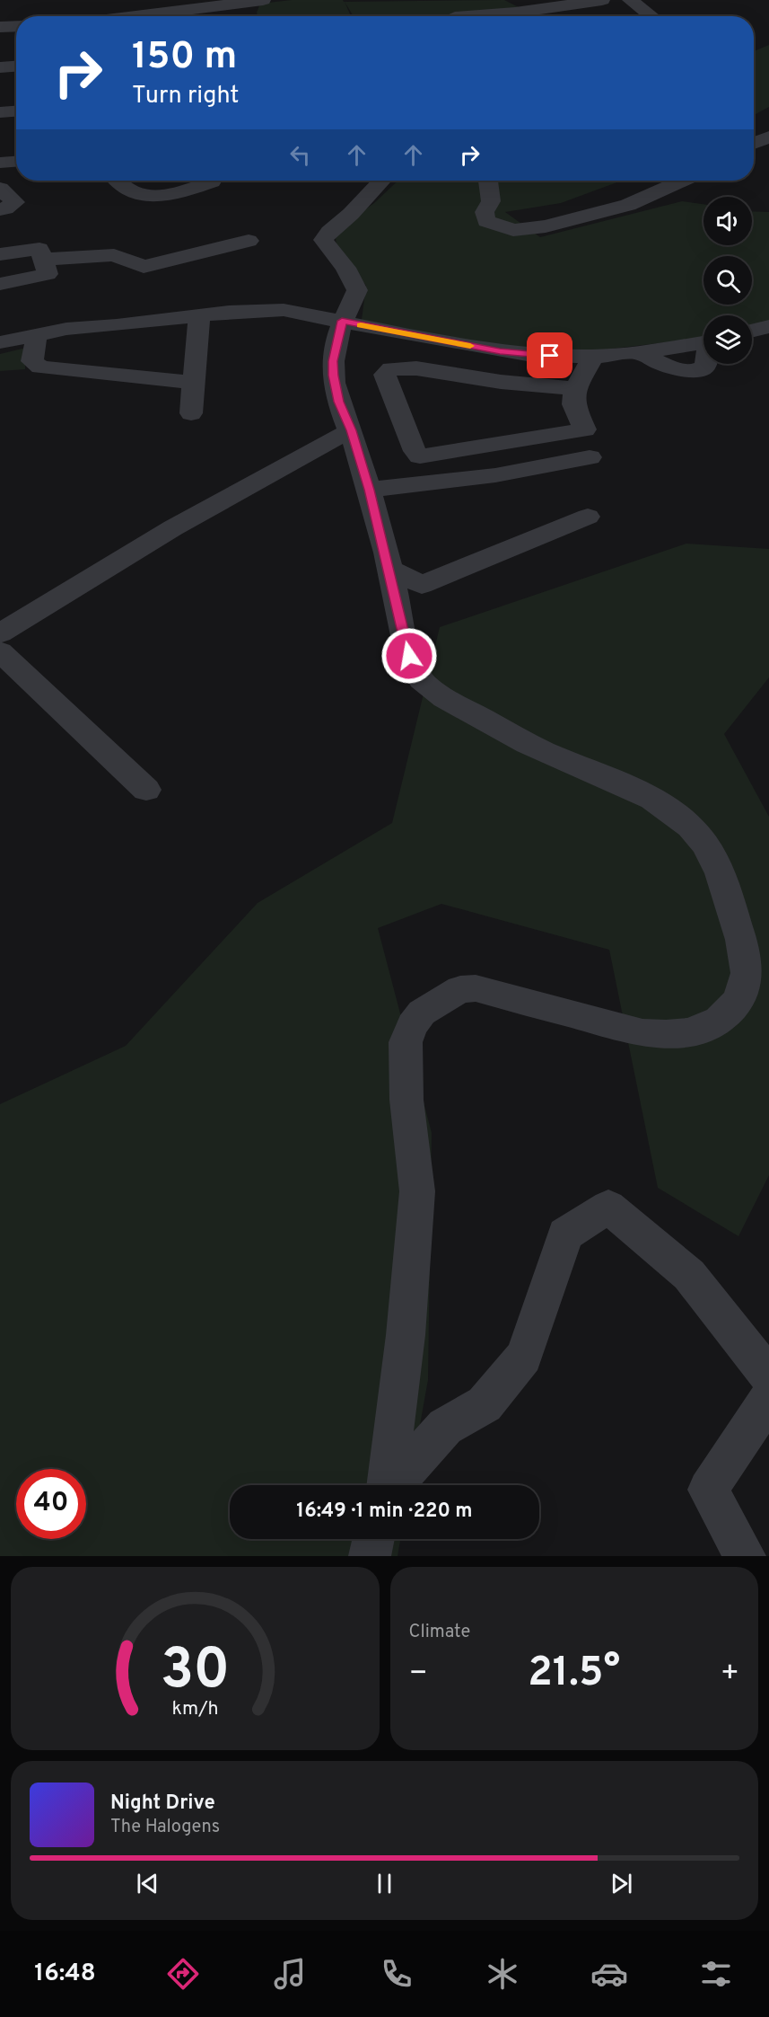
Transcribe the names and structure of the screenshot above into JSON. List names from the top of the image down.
{
  "page": {
    "turn": ["150 m", "Turn right"],
    "limit": "40",
    "trip": "16:49 · 1 min · 220 m",
    "tile": "Climate",
    "heat": ["−", "21.5°", "+"],
    "song": ["Night Drive", "The Halogens"],
    "tabs": "16:48",
    "gauge": ["30", "km/h"]
  }
}
